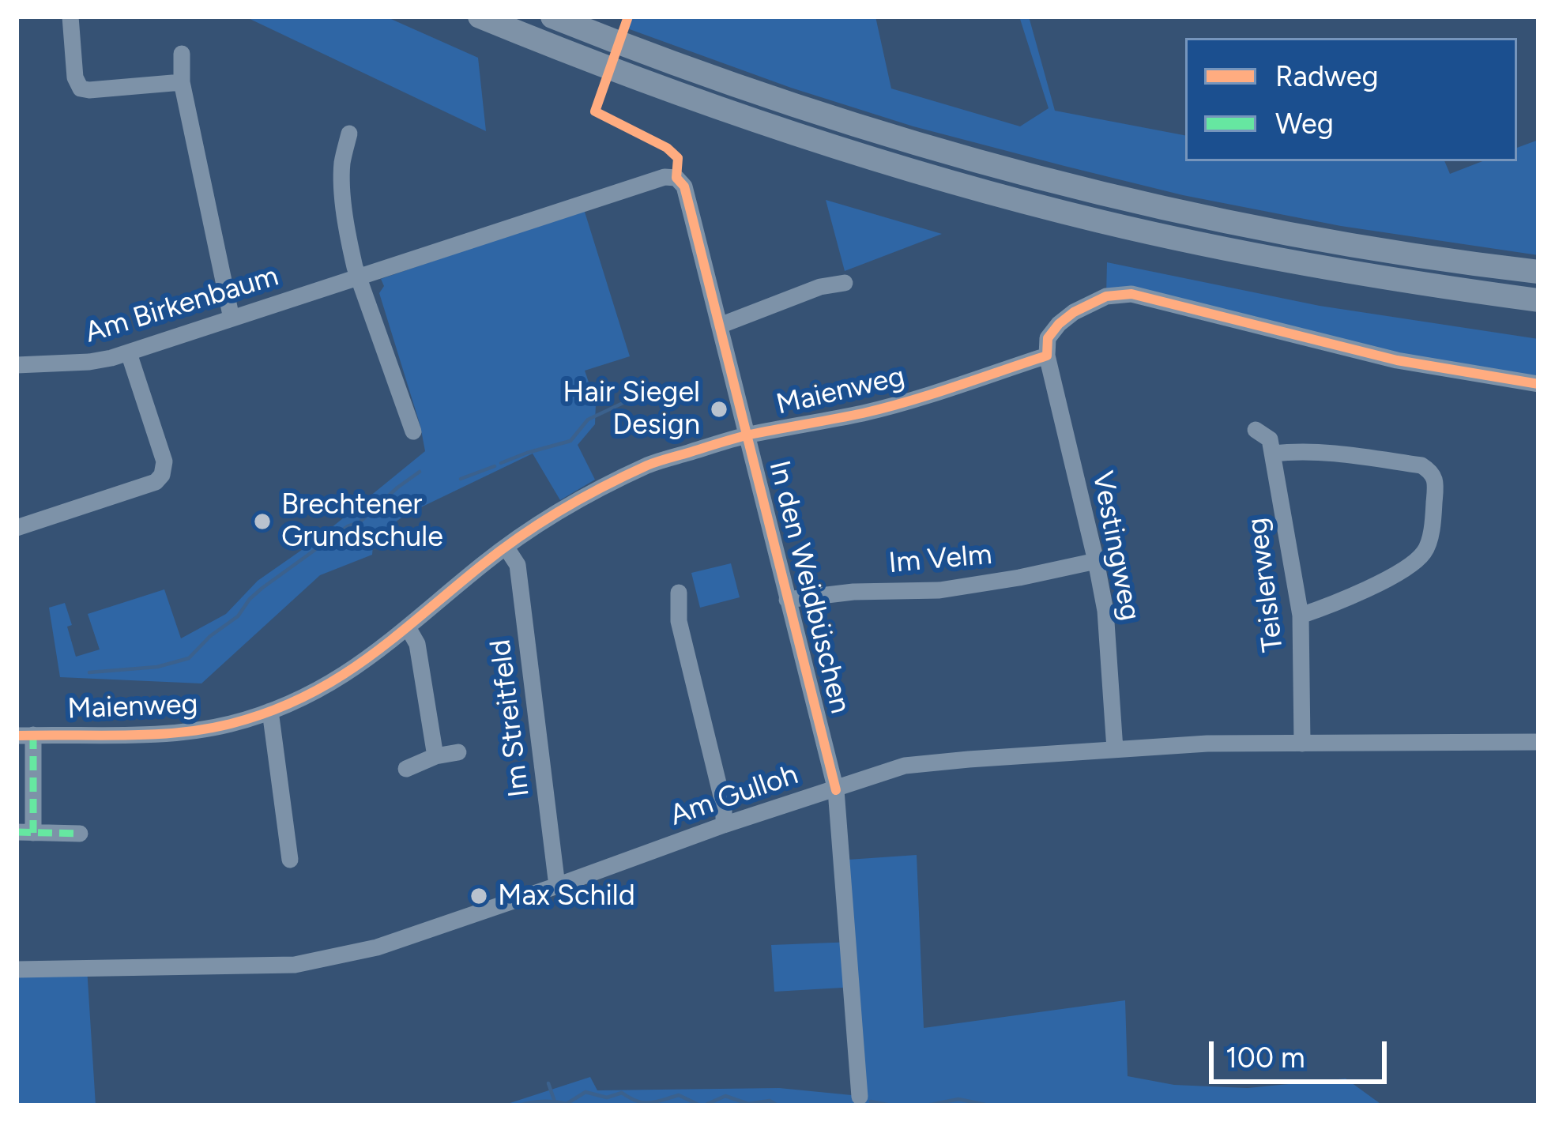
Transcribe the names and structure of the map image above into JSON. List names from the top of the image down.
{
  "streets": {
    "street": [
      "Am Birkenbaum",
      "Maienweg",
      "Vestingweg",
      "Im Velm",
      "Teislerweg",
      "In den Weidbüschen",
      "Im Streitfeld",
      "Am Gulloh"
    ]
  },
  "crossings": [
    ["Am Birkenbaum", "In den Weidbüschen"],
    ["Maienweg", "Vestingweg"],
    ["Maienweg", "In den Weidbüschen"],
    ["Maienweg", "Im Streitfeld"],
    ["Vestingweg", "Im Velm"],
    ["Vestingweg", "Am Gulloh"],
    ["Im Velm", "In den Weidbüschen"],
    ["Teislerweg", "Am Gulloh"],
    ["In den Weidbüschen", "Am Gulloh"],
    ["Im Streitfeld", "Am Gulloh"]
  ],
  "places": ["Hair Siegel Design", "Brechtener Grundschule", "Max Schild"],
  "legend": ["Radweg", "Weg"],
  "scale_bar": "100 m"
}
